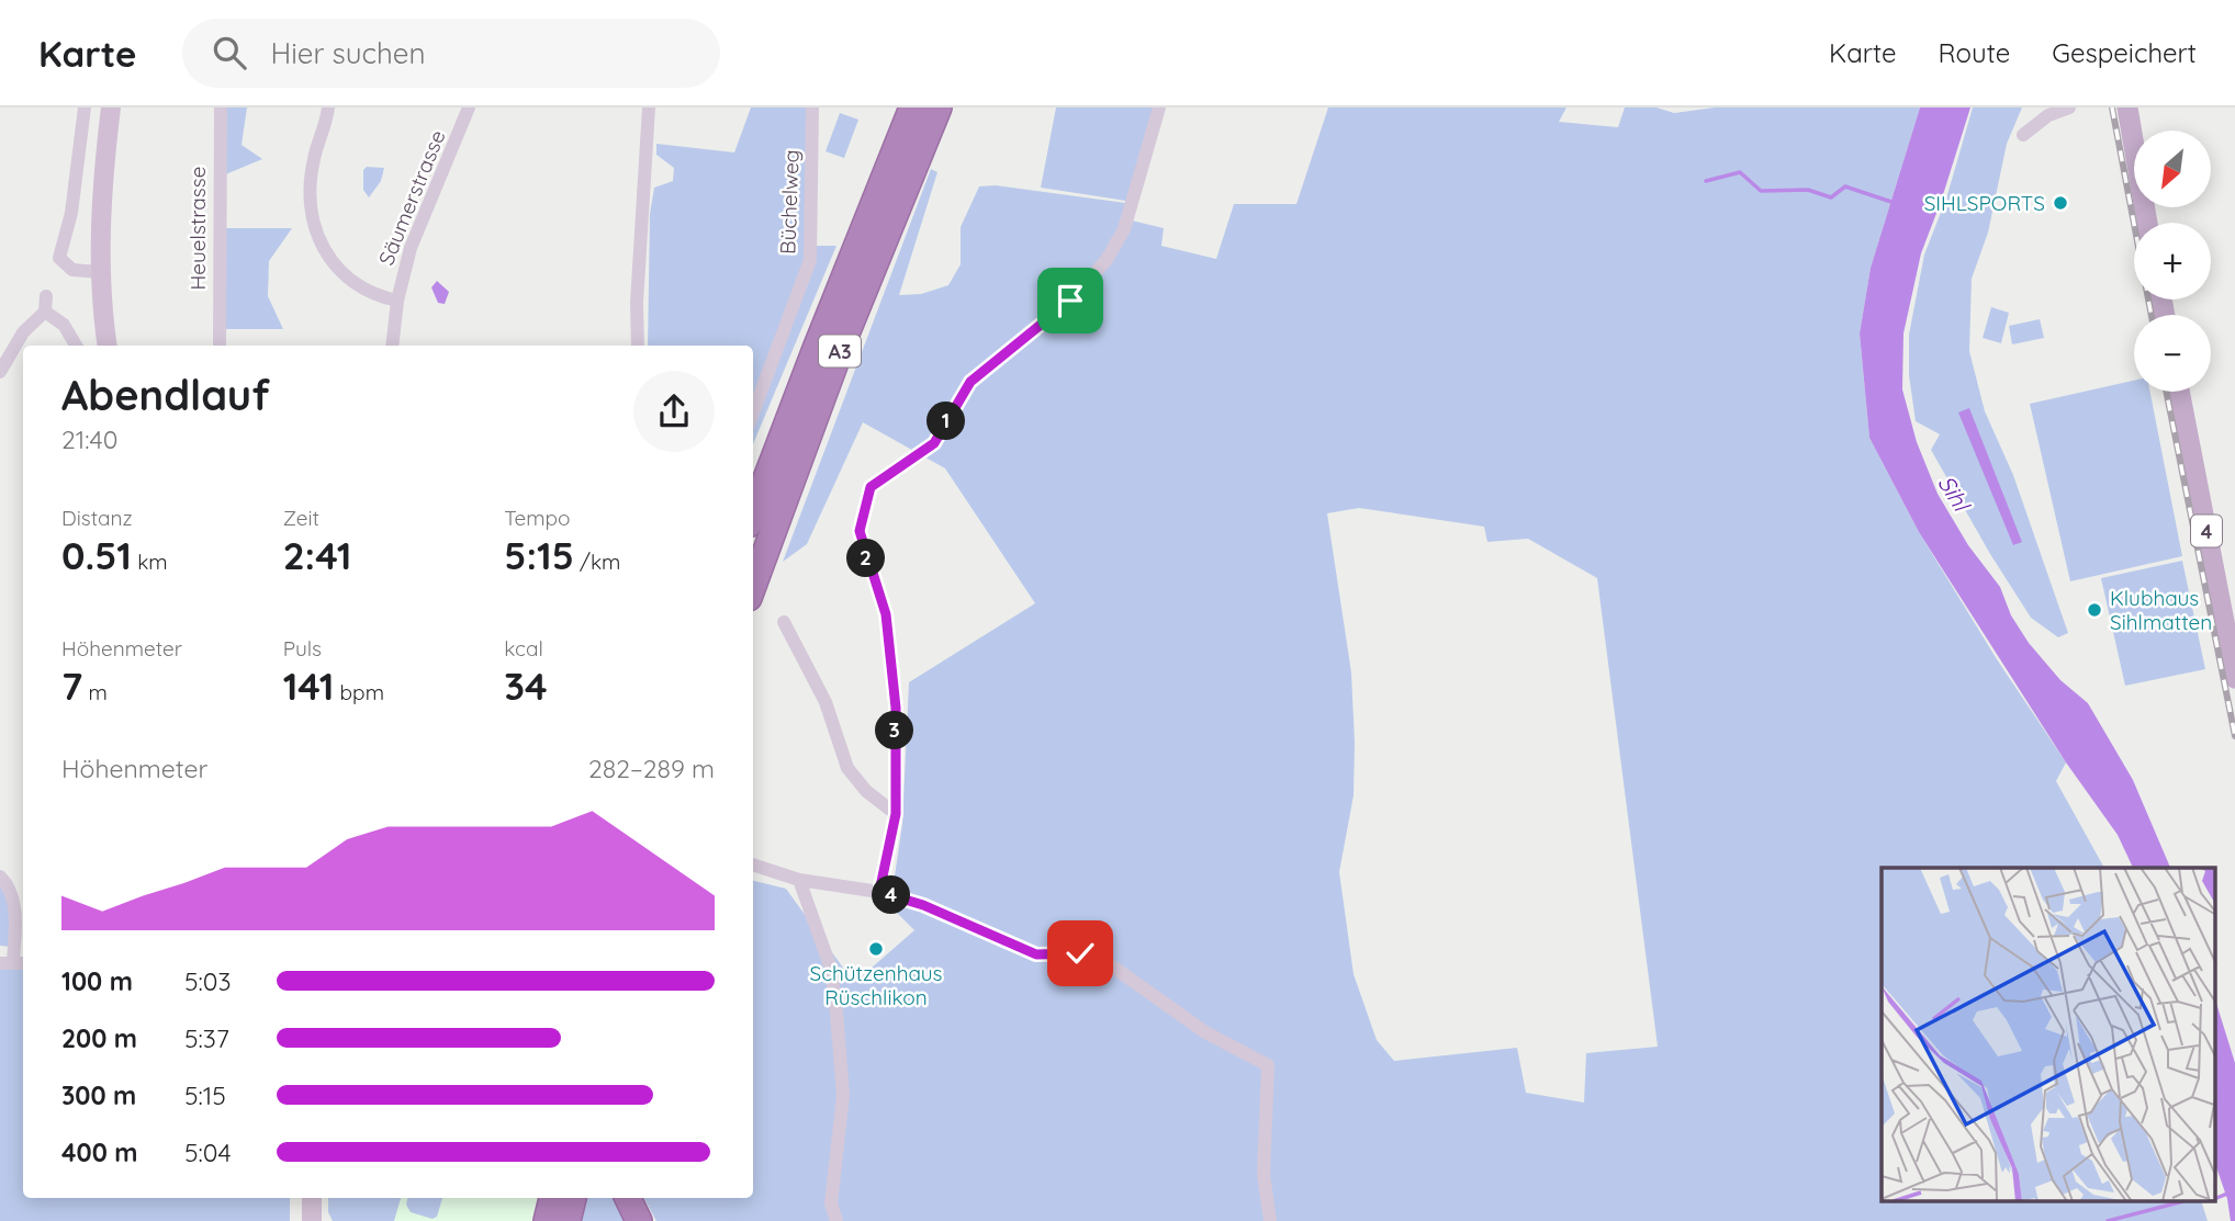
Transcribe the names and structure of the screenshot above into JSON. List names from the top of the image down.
{
  "streets": {
    "highway": ["A3"],
    "main road": ["4"],
    "street": ["Säumerstrasse", "Büchelweg", "Heuelstrasse"]
  },
  "water": ["Sihl"],
  "places": ["SIHLSPORTS", "Klubhaus Sihlmatten", "Schützenhaus Rüschlikon"],
  "north": "bottom left",
  "page": {
    "header": "Karte",
    "search": "Hier suchen",
    "nav": ["Karte", "Route", "Gespeichert"],
    "map_buttons": ["+", "−"],
    "heading": ["Abendlauf", "21:40"],
    "pins": [
      "1",
      "2",
      "3",
      "4"
    ],
    "stats": [
      ["Distanz", "0.51 km"],
      ["Zeit", "2:41"],
      ["Tempo", "5:15 /km"],
      ["Höhenmeter", "7 m"],
      ["Puls", "141 bpm"],
      ["kcal", "34"]
    ],
    "chart": ["Höhenmeter", "282–289 m"],
    "list": [
      {
        "name": "100 m",
        "note": "5:03"
      },
      {
        "name": "200 m",
        "note": "5:37"
      },
      {
        "name": "300 m",
        "note": "5:15"
      },
      {
        "name": "400 m",
        "note": "5:04"
      }
    ]
  }
}
